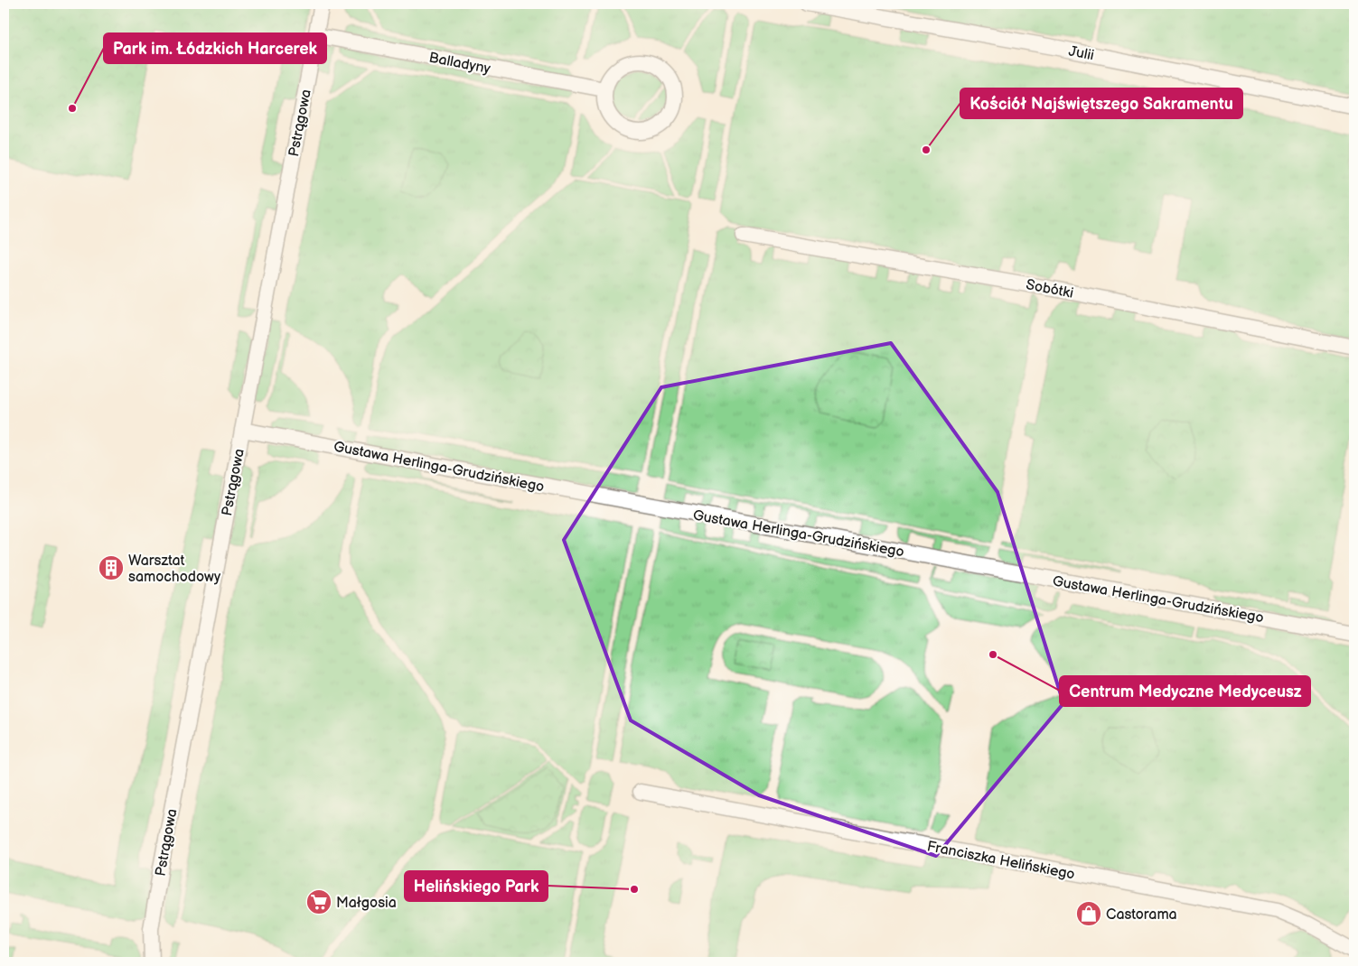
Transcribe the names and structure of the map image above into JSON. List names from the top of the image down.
{
  "streets": {
    "street": [
      "Julii",
      "Balladyny",
      "Pstrągowa",
      "Sobótki",
      "Gustawa Herlinga-Grudzińskiego",
      "Franciszka Helińskiego"
    ]
  },
  "crossings": [
    ["Balladyny", "Pstrągowa"],
    ["Pstrągowa", "Gustawa Herlinga-Grudzińskiego"]
  ],
  "places": {
    "other": [
      "Park im. Łódzkich Harcerek",
      "Kościół Najświętszego Sakramentu",
      "Centrum Medyczne Medyceusz",
      "Helińskiego Park"
    ],
    "building": ["Warsztat samochodowy"],
    "supermarket": ["Małgosia"],
    "shop": ["Castorama"]
  }
}
